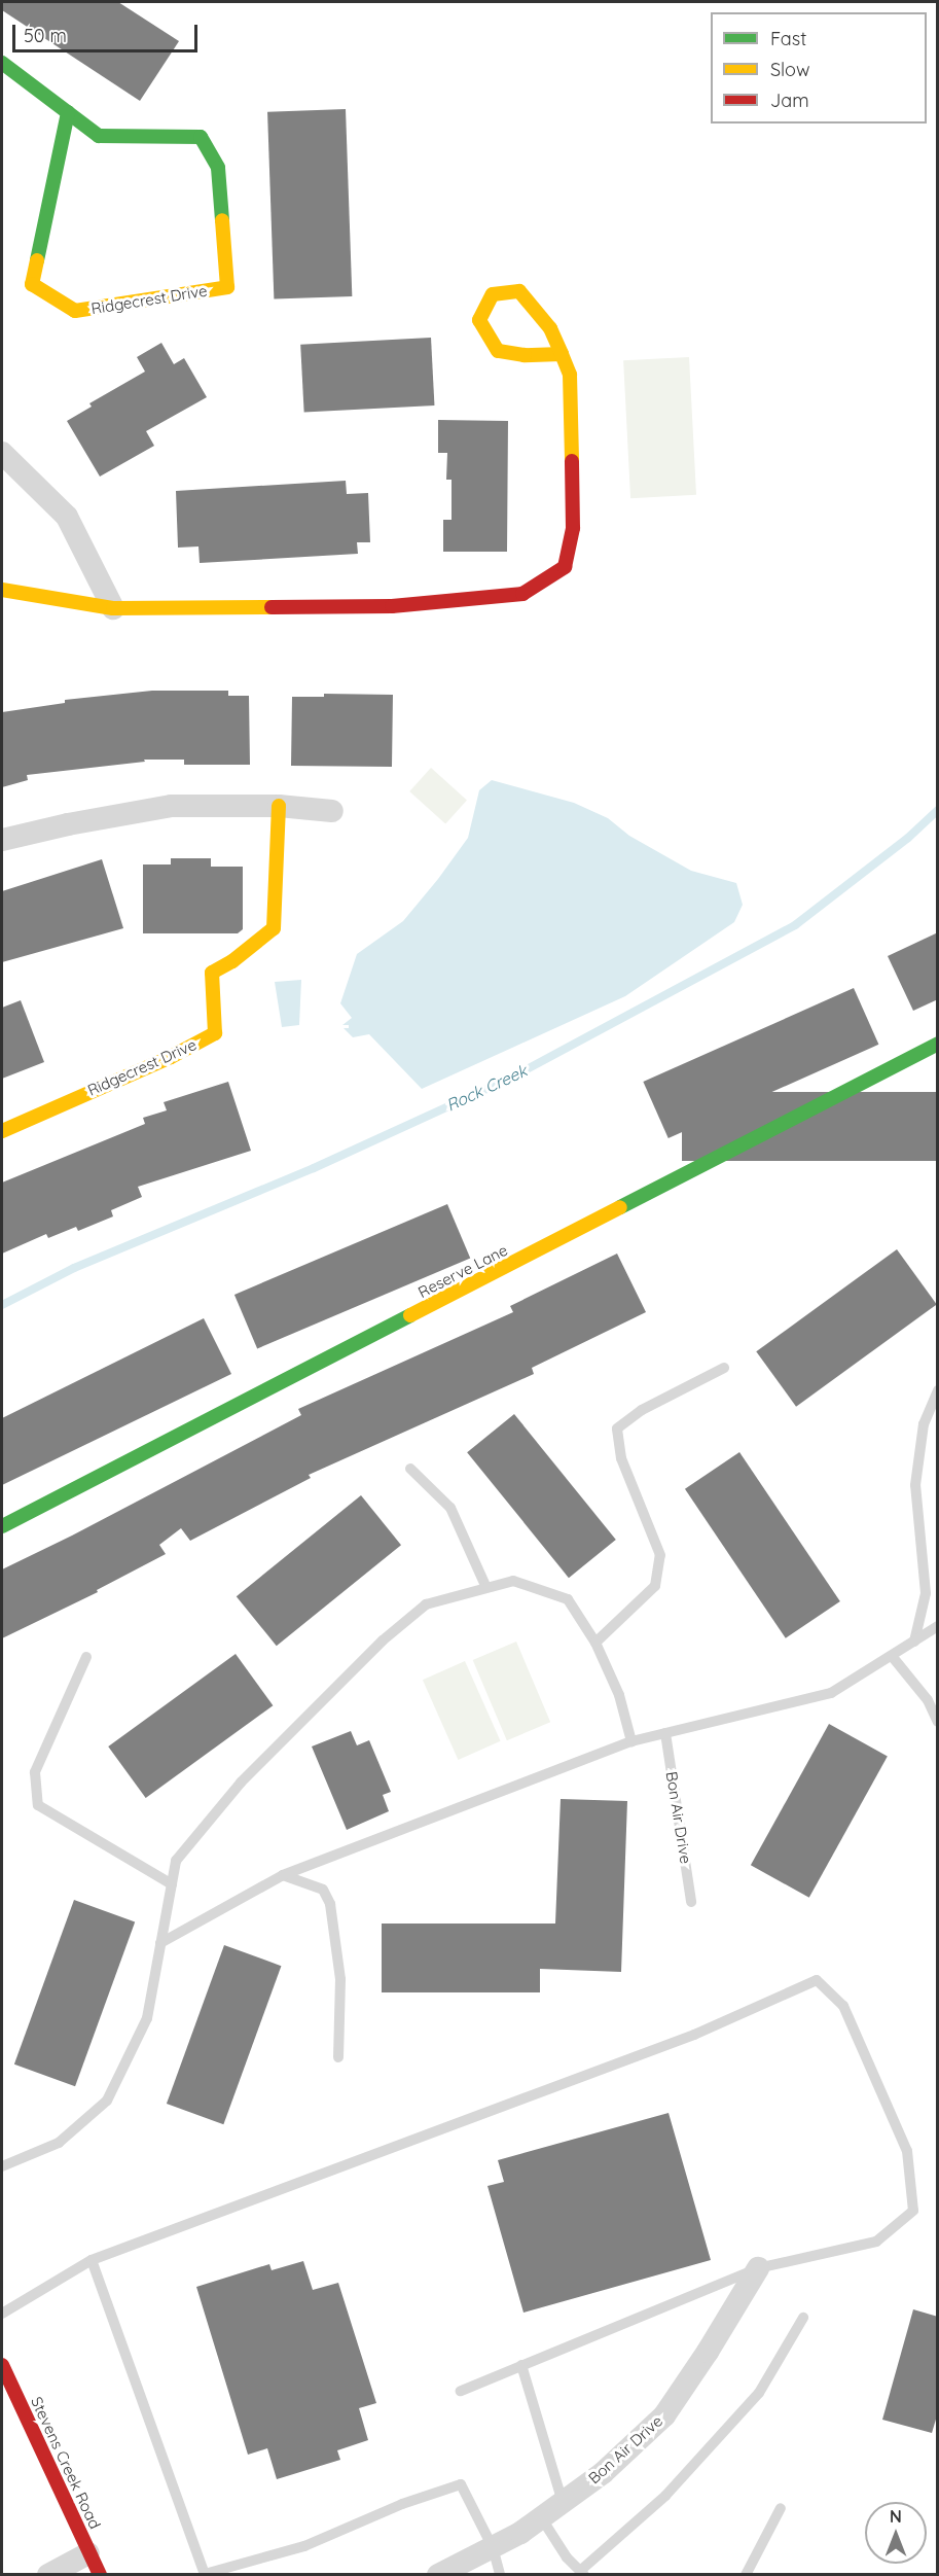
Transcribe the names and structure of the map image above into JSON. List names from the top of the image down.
{
  "streets": {
    "street": [
      "Ridgecrest Drive",
      "Reserve Lane",
      "Bon Air Drive",
      "Stevens Creek Road"
    ]
  },
  "water": ["Rock Creek"],
  "legend": ["Fast", "Slow", "Jam"],
  "scale_bar": "50 m",
  "north": "top"
}
